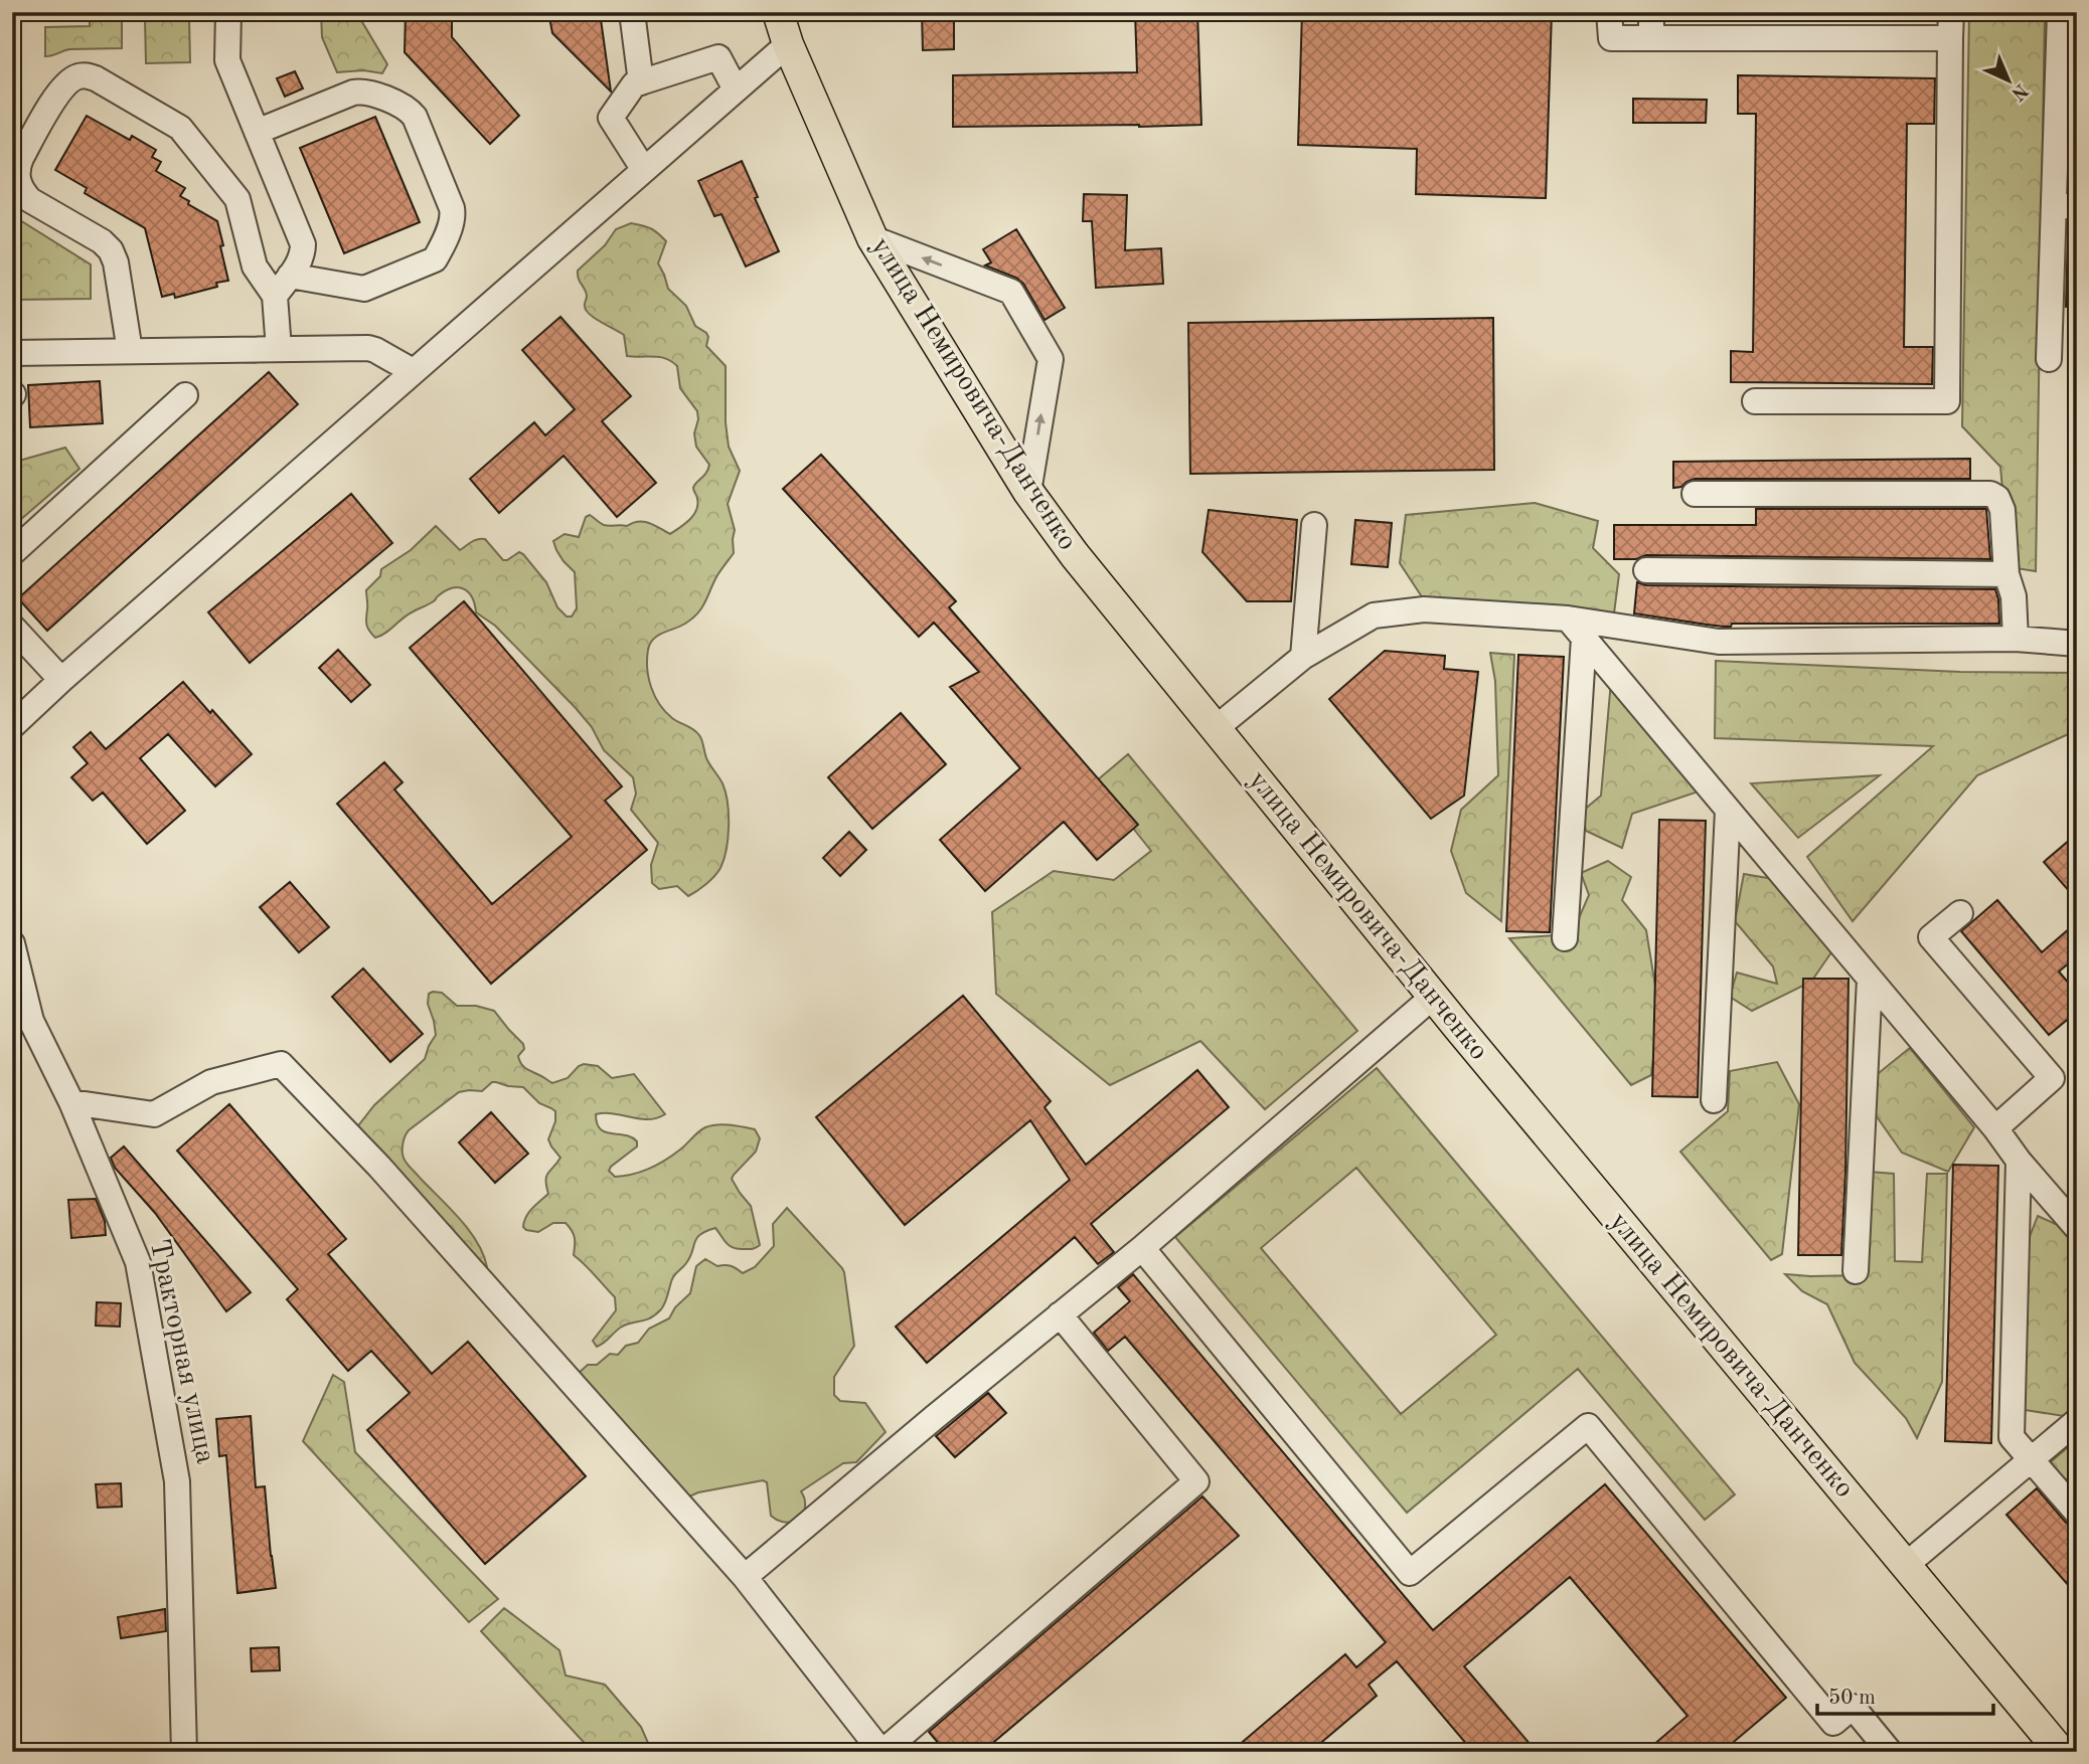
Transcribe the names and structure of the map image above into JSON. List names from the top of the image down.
{
  "streets": {
    "main road": ["улица Немировича-Данченко"],
    "street": ["Тракторная улица"]
  },
  "scale_bar": "50 m",
  "north": "bottom right"
}
